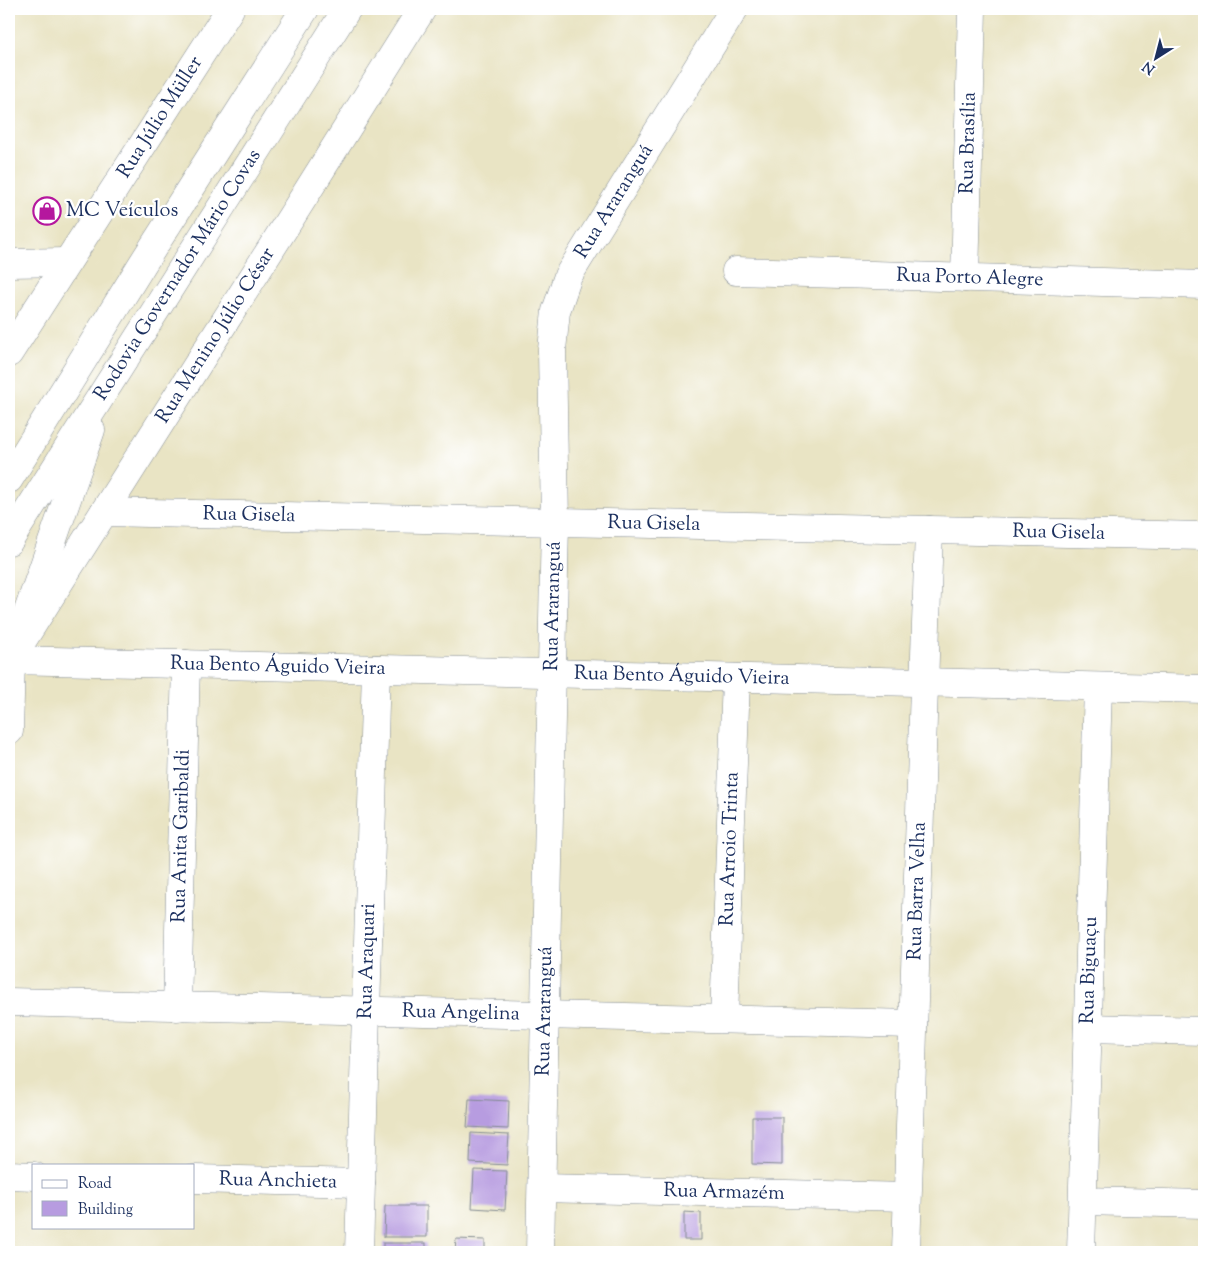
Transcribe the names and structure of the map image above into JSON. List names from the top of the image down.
{
  "streets": {
    "main road": [
      "Rua Júlio Müller",
      "Rua Brasília",
      "Rua Araranguá",
      "Rodovia Governador Mário Covas",
      "Rua Porto Alegre",
      "Rua Menino Júlio César",
      "Rua Gisela",
      "Rua Bento Águido Vieira",
      "Rua Anita Garibaldi",
      "Rua Arroio Trinta",
      "Rua Barra Velha",
      "Rua Araquari",
      "Rua Biguaçu",
      "Rua Angelina",
      "Rua Anchieta",
      "Rua Armazém"
    ]
  },
  "crossings": [
    ["Rua Brasília", "Rua Porto Alegre"],
    ["Rua Araranguá", "Rua Gisela"],
    ["Rua Araranguá", "Rua Bento Águido Vieira"],
    ["Rua Araranguá", "Rua Angelina"],
    ["Rua Araranguá", "Rua Armazém"],
    ["Rua Menino Júlio César", "Rua Gisela"],
    ["Rua Menino Júlio César", "Rua Bento Águido Vieira"],
    ["Rua Gisela", "Rua Barra Velha"],
    ["Rua Bento Águido Vieira", "Rua Anita Garibaldi"],
    ["Rua Bento Águido Vieira", "Rua Arroio Trinta"],
    ["Rua Bento Águido Vieira", "Rua Barra Velha"],
    ["Rua Bento Águido Vieira", "Rua Araquari"],
    ["Rua Bento Águido Vieira", "Rua Biguaçu"],
    ["Rua Anita Garibaldi", "Rua Angelina"],
    ["Rua Arroio Trinta", "Rua Angelina"],
    ["Rua Barra Velha", "Rua Angelina"],
    ["Rua Barra Velha", "Rua Armazém"],
    ["Rua Araquari", "Rua Angelina"],
    ["Rua Araquari", "Rua Anchieta"]
  ],
  "places": {
    "shop": ["MC Veículos"]
  },
  "legend": ["Road", "Building"],
  "north": "bottom left"
}
